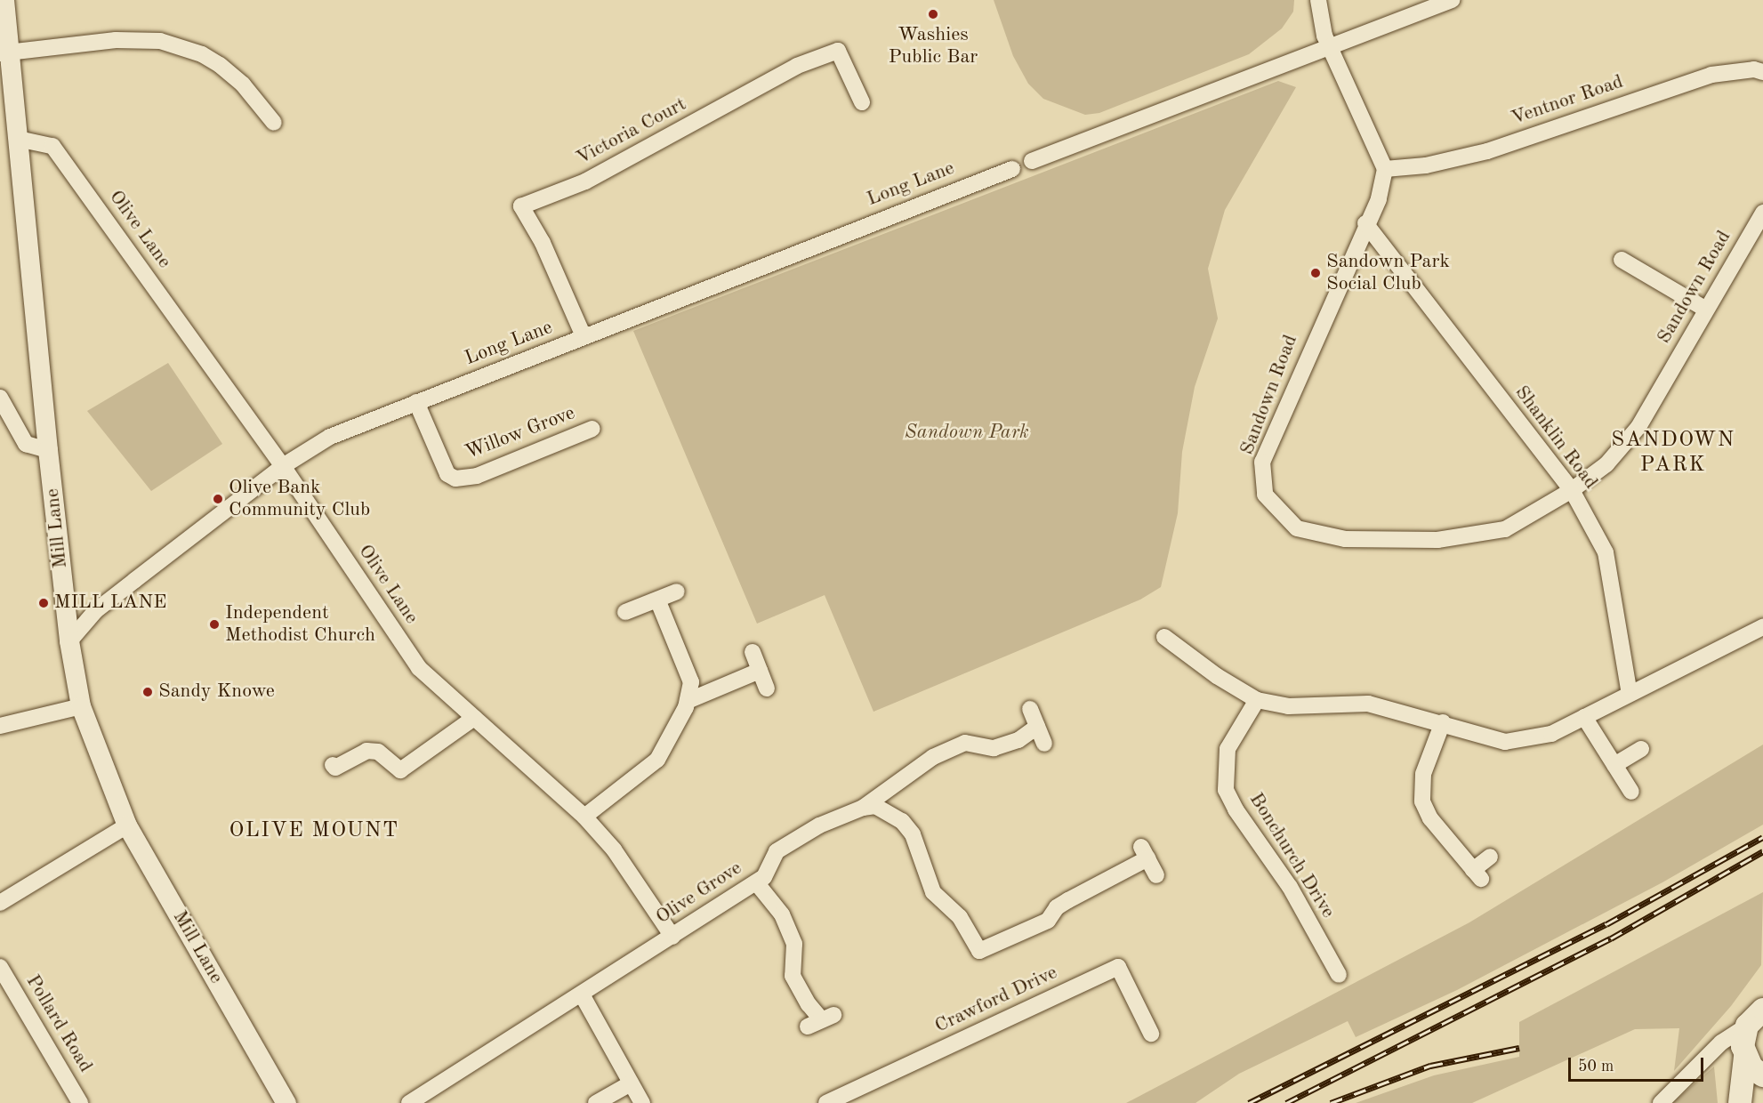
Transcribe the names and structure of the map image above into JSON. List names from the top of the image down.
{
  "streets": {
    "street": [
      "Ventnor Road",
      "Victoria Court",
      "Long Lane",
      "Olive Lane",
      "Sandown Road",
      "Willow Grove",
      "Shanklin Road",
      "Mill Lane",
      "Bonchurch Drive",
      "Olive Grove",
      "Crawford Drive",
      "Pollard Road"
    ]
  },
  "crossings": [
    ["Ventnor Road", "Sandown Road"],
    ["Victoria Court", "Long Lane"],
    ["Long Lane", "Olive Lane"],
    ["Long Lane", "Willow Grove"],
    ["Long Lane", "Mill Lane"],
    ["Olive Lane", "Mill Lane"],
    ["Olive Lane", "Olive Grove"],
    ["Sandown Road", "Shanklin Road"]
  ],
  "districts": ["SANDOWN PARK", "OLIVE MOUNT"],
  "parks": ["Sandown Park"],
  "places": [
    "Washies Public Bar",
    "Sandown Park Social Club",
    "Olive Bank Community Club",
    "MILL LANE",
    "Independent Methodist Church",
    "Sandy Knowe"
  ],
  "scale_bar": "50 m"
}
